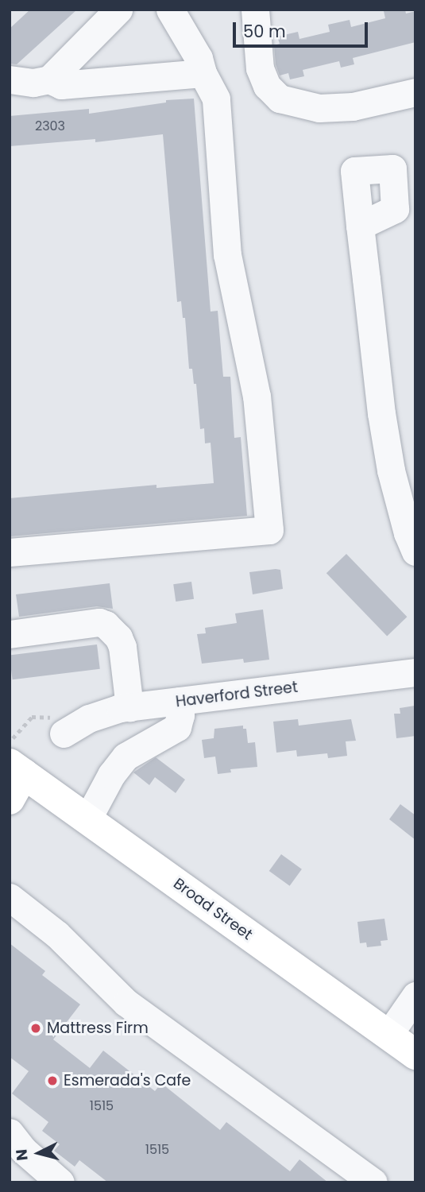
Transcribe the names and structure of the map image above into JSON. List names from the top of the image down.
{
  "streets": {
    "main road": ["Broad Street"],
    "street": ["Haverford Street"]
  },
  "places": ["Mattress Firm", "Esmerada's Cafe"],
  "house_numbers": ["2303", "1515", "1515"],
  "scale_bar": "50 m",
  "north": "left"
}
